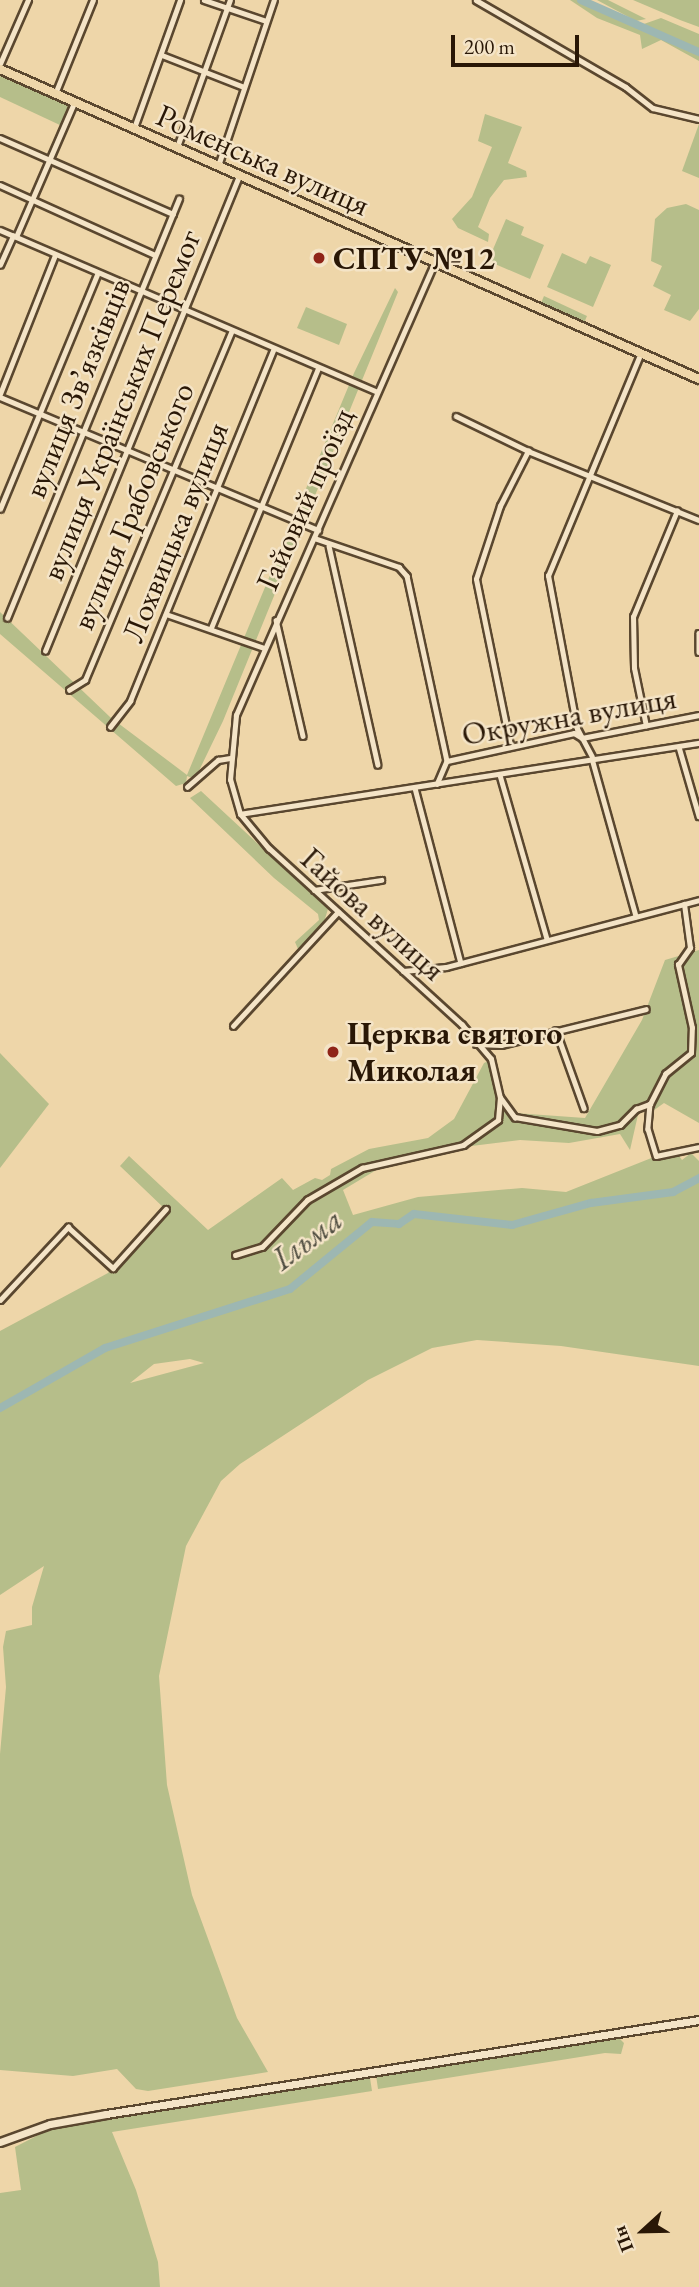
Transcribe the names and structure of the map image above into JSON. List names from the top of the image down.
{
  "streets": {
    "main road": ["Роменська вулиця"],
    "street": [
      "вулиця Звʼязківців",
      "вулиця Українських Перемог",
      "Гайовий проїзд",
      "вулиця Грабовського",
      "Лохвицька вулиця",
      "Окружна вулиця",
      "Гайова вулиця"
    ]
  },
  "crossings": [
    ["Роменська вулиця", "вулиця Українських Перемог"],
    ["Роменська вулиця", "Гайовий проїзд"],
    ["Гайовий проїзд", "Гайова вулиця"]
  ],
  "water": ["Ільма"],
  "places": ["СПТУ №12", "Церква святого Миколая"],
  "scale_bar": "200 m",
  "north": "left"
}
